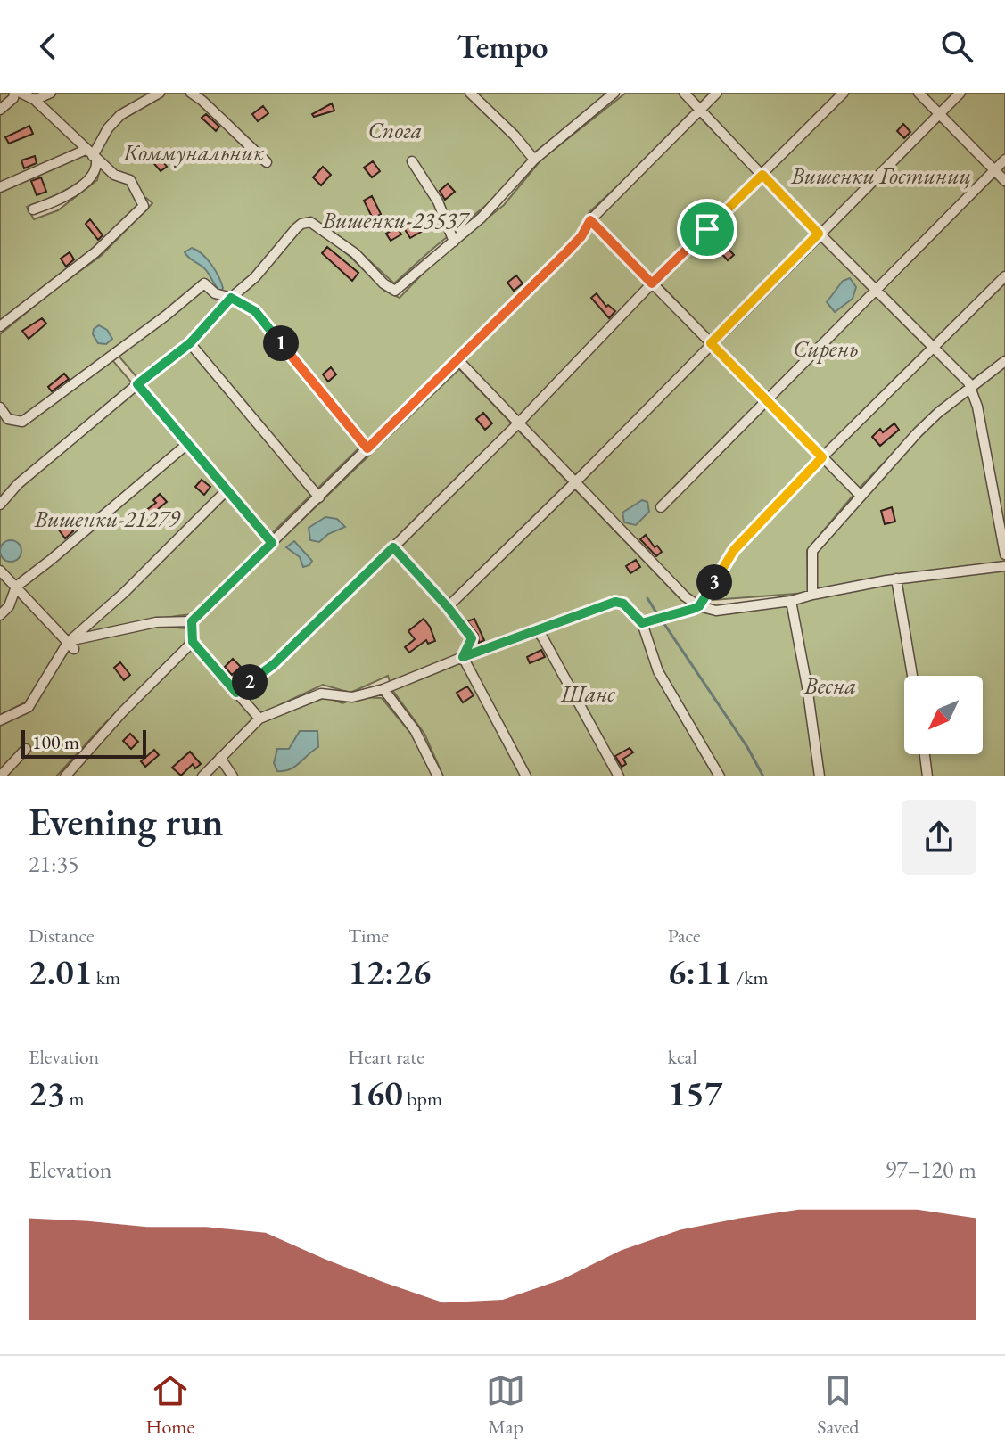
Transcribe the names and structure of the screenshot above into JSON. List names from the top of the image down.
{
  "parks": [
    "Спога",
    "Коммунальник",
    "Вишенки Гостиниц",
    "Вишенки-23537",
    "Сирень",
    "Вишенки-21279",
    "Весна",
    "Шанс"
  ],
  "scale_bar": "100 m",
  "north": "bottom left",
  "page": {
    "header": "Tempo",
    "pins": ["1", "3", "2"],
    "scale": "100 m",
    "heading": ["Evening run", "21:35"],
    "stats": [
      ["Distance", "2.01 km"],
      ["Time", "12:26"],
      ["Pace", "6:11 /km"],
      ["Elevation", "23 m"],
      ["Heart rate", "160 bpm"],
      ["kcal", "157"]
    ],
    "chart": ["Elevation", "97–120 m"],
    "tabs": ["Home", "Map", "Saved"]
  }
}
